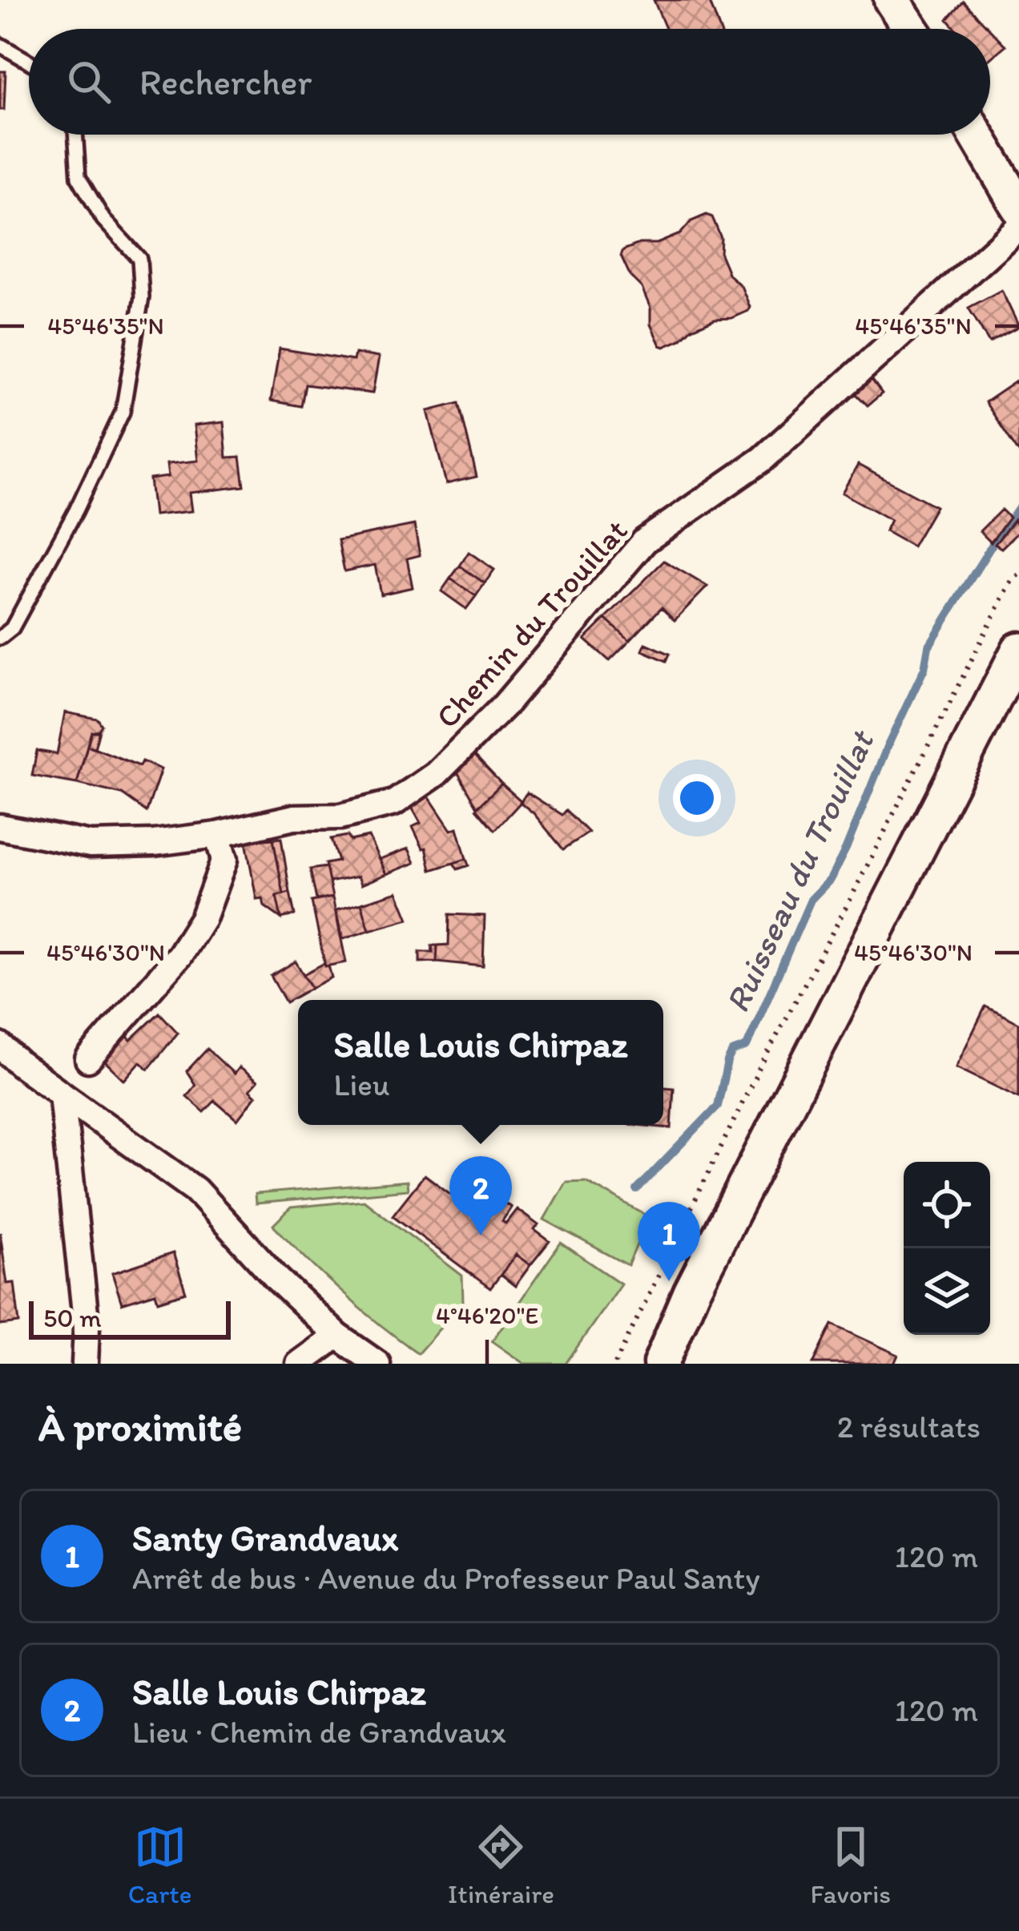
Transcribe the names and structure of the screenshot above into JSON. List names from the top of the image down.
{
  "streets": {
    "street": ["Chemin du Trouillat"]
  },
  "water": ["Ruisseau du Trouillat"],
  "scale_bar": "50 m",
  "page": {
    "search": "Rechercher",
    "popup": ["Salle Louis Chirpaz", "Lieu"],
    "pins": ["2", "1"],
    "scale": "50 m",
    "heading": ["À proximité", "2 résultats"],
    "list": [
      {
        "mark": "1",
        "name": "Santy Grandvaux",
        "note": "Arrêt de bus · Avenue du Professeur Paul Santy",
        "value": "120 m"
      },
      {
        "mark": "2",
        "name": "Salle Louis Chirpaz",
        "note": "Lieu · Chemin de Grandvaux",
        "value": "120 m"
      }
    ],
    "nav": ["Carte", "Itinéraire", "Favoris"]
  },
  "coordinates": ["45°46'35\"N", "45°46'30\"N", "4°46'20\"E"]
}
